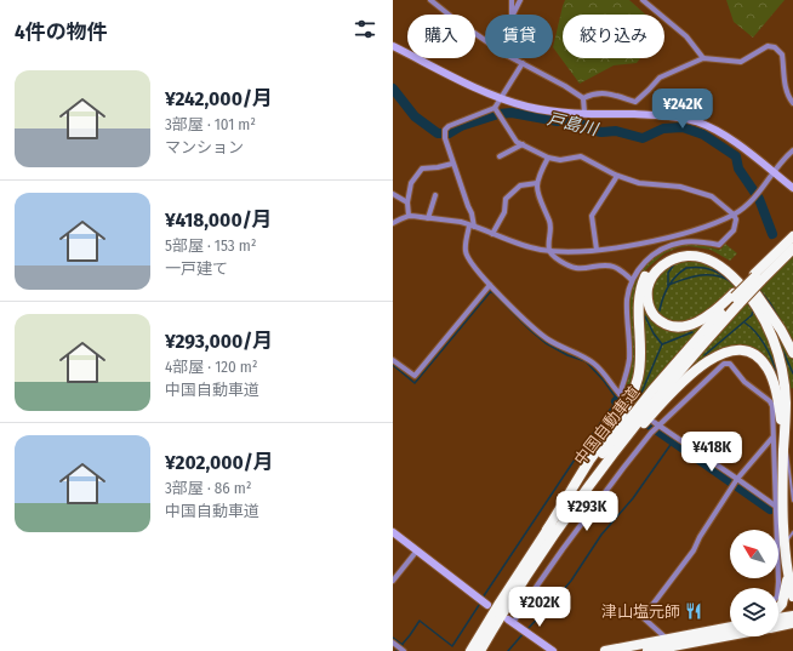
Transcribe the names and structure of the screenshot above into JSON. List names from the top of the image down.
{
  "streets": {
    "highway": ["中国自動車道"]
  },
  "water": ["戸島川"],
  "places": {
    "restaurant": ["津山塩元師"]
  },
  "north": "top left",
  "page": {
    "heading": "4件の物件",
    "chip": ["購入", "賃貸", "絞り込み"],
    "list": [
      {
        "name": "¥242,000/月",
        "note": "3部屋 · 101 m² · マンション"
      },
      {
        "name": "¥418,000/月",
        "note": "5部屋 · 153 m² · 一戸建て"
      },
      {
        "name": "¥293,000/月",
        "note": "4部屋 · 120 m² · 中国自動車道"
      },
      {
        "name": "¥202,000/月",
        "note": "3部屋 · 86 m² · 中国自動車道"
      }
    ],
    "price": [
      "¥242K",
      "¥418K",
      "¥293K",
      "¥202K"
    ]
  }
}
